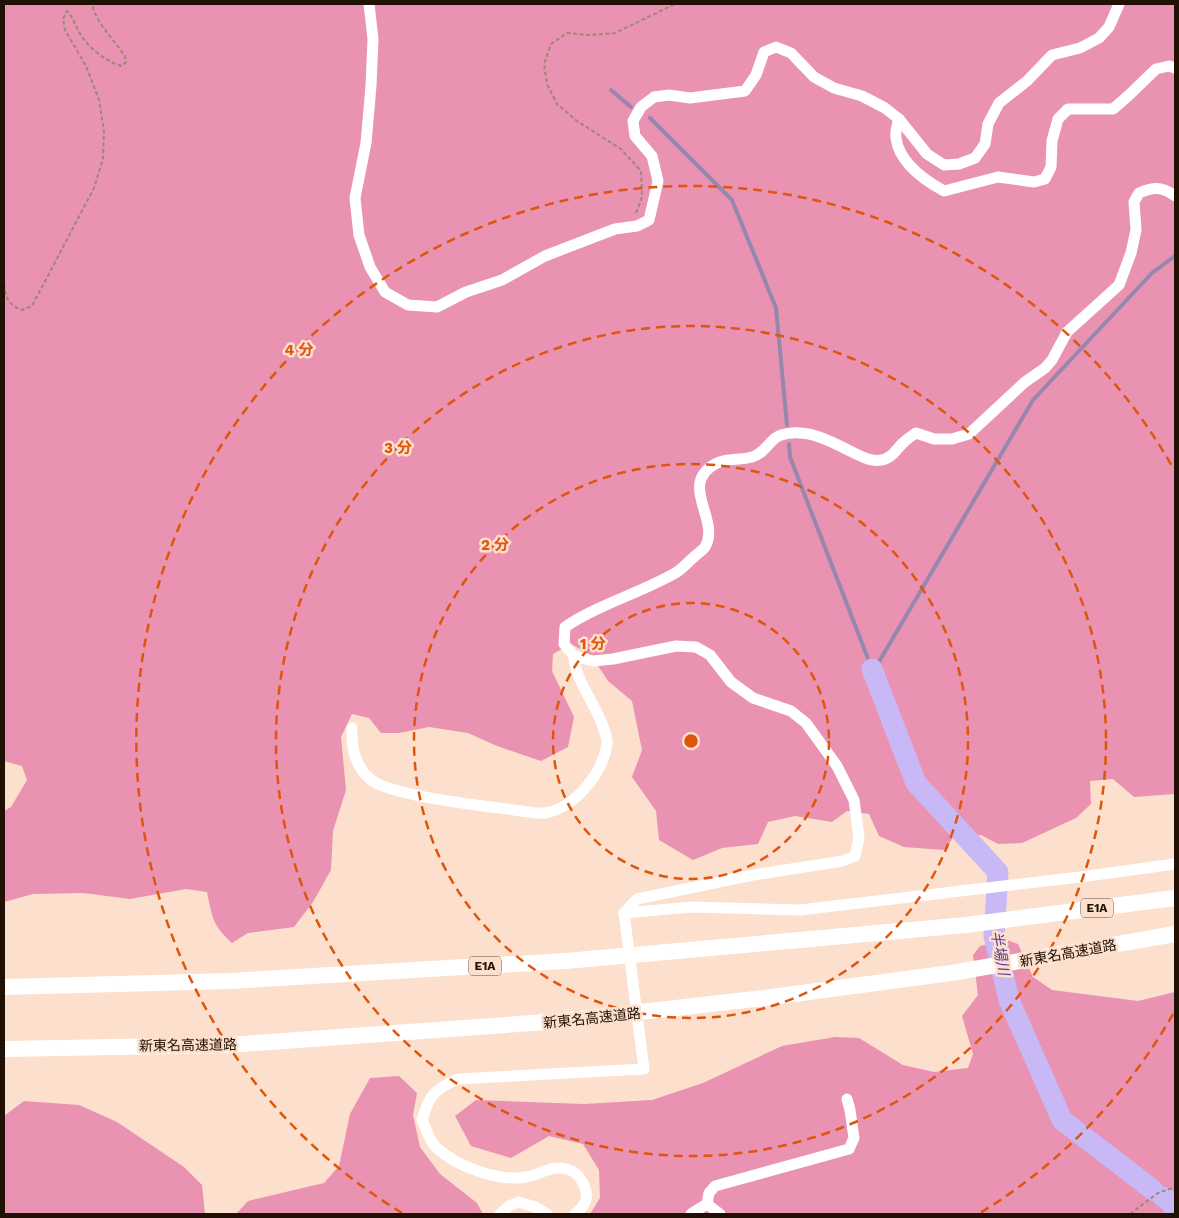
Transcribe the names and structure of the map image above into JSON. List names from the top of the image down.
{
  "streets": {
    "highway": ["E1A", "新東名高速道路"]
  },
  "water": ["半場川"],
  "rings": [
    "4 分",
    "3 分",
    "2 分",
    "1 分"
  ]
}
